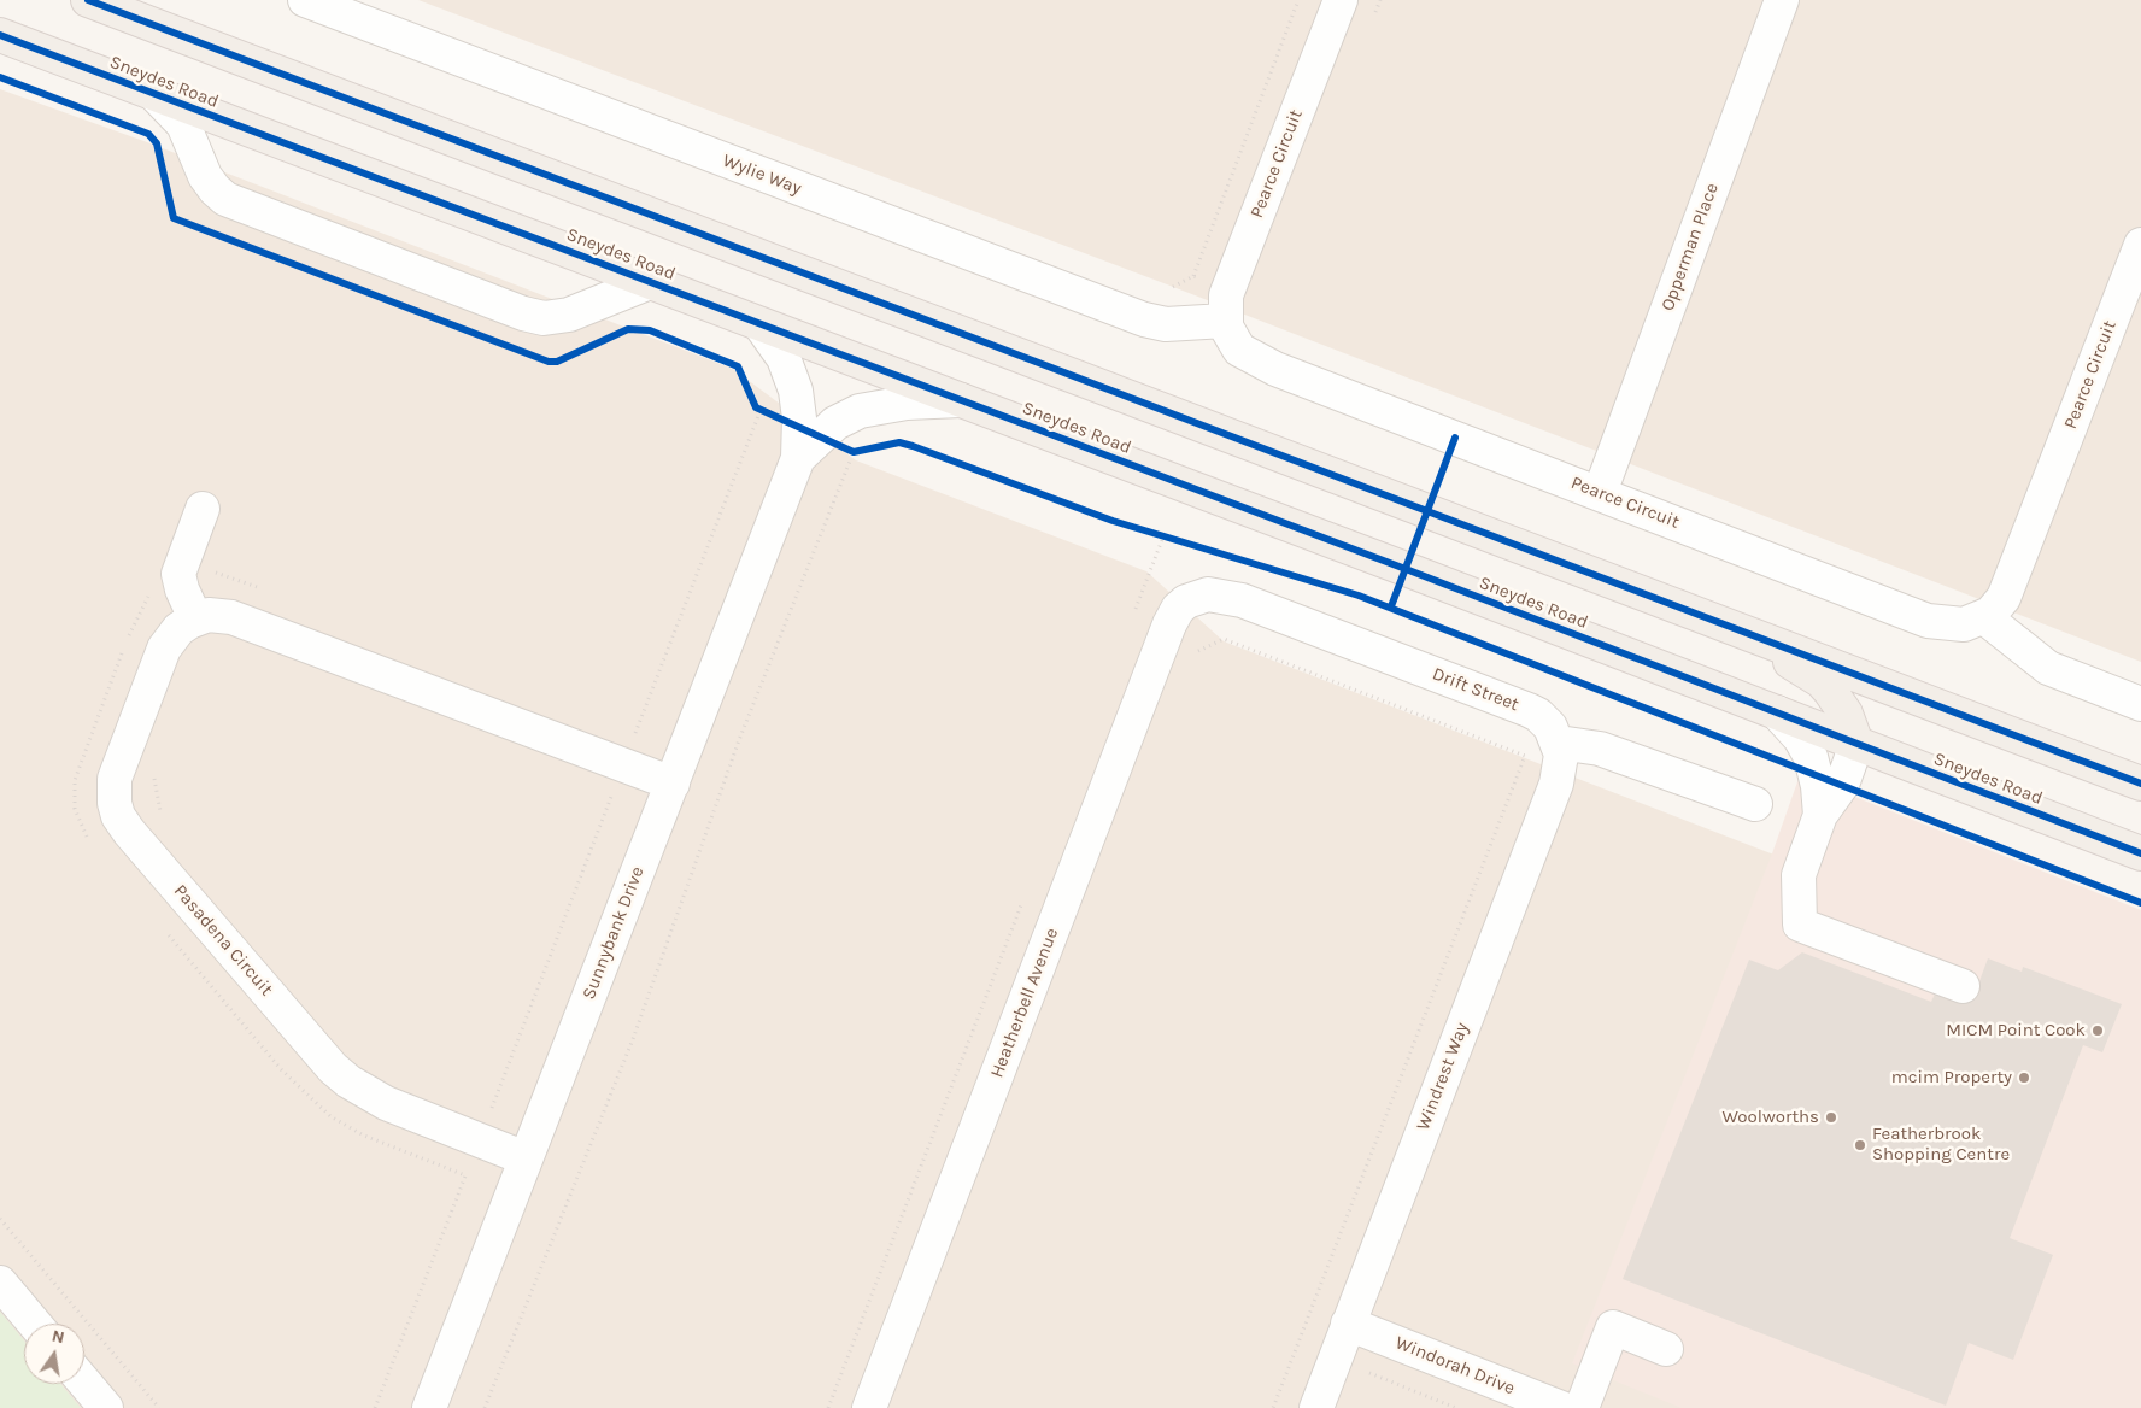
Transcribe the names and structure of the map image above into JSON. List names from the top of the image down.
{
  "streets": {
    "main road": ["Sneydes Road"],
    "street": [
      "Pearce Circuit",
      "Wylie Way",
      "Opperman Place",
      "Drift Street",
      "Sunnybank Drive",
      "Pasadena Circuit",
      "Heatherbell Avenue",
      "Windrest Way",
      "Windorah Drive"
    ]
  },
  "crossings": [
    ["Sneydes Road", "Sunnybank Drive"],
    ["Pearce Circuit", "Wylie Way"],
    ["Pearce Circuit", "Opperman Place"],
    ["Drift Street", "Heatherbell Avenue"],
    ["Drift Street", "Windrest Way"],
    ["Sunnybank Drive", "Pasadena Circuit"],
    ["Windrest Way", "Windorah Drive"]
  ],
  "places": [
    "MICM Point Cook",
    "mcim Property",
    "Woolworths",
    "Featherbrook Shopping Centre"
  ],
  "north": "top"
}
